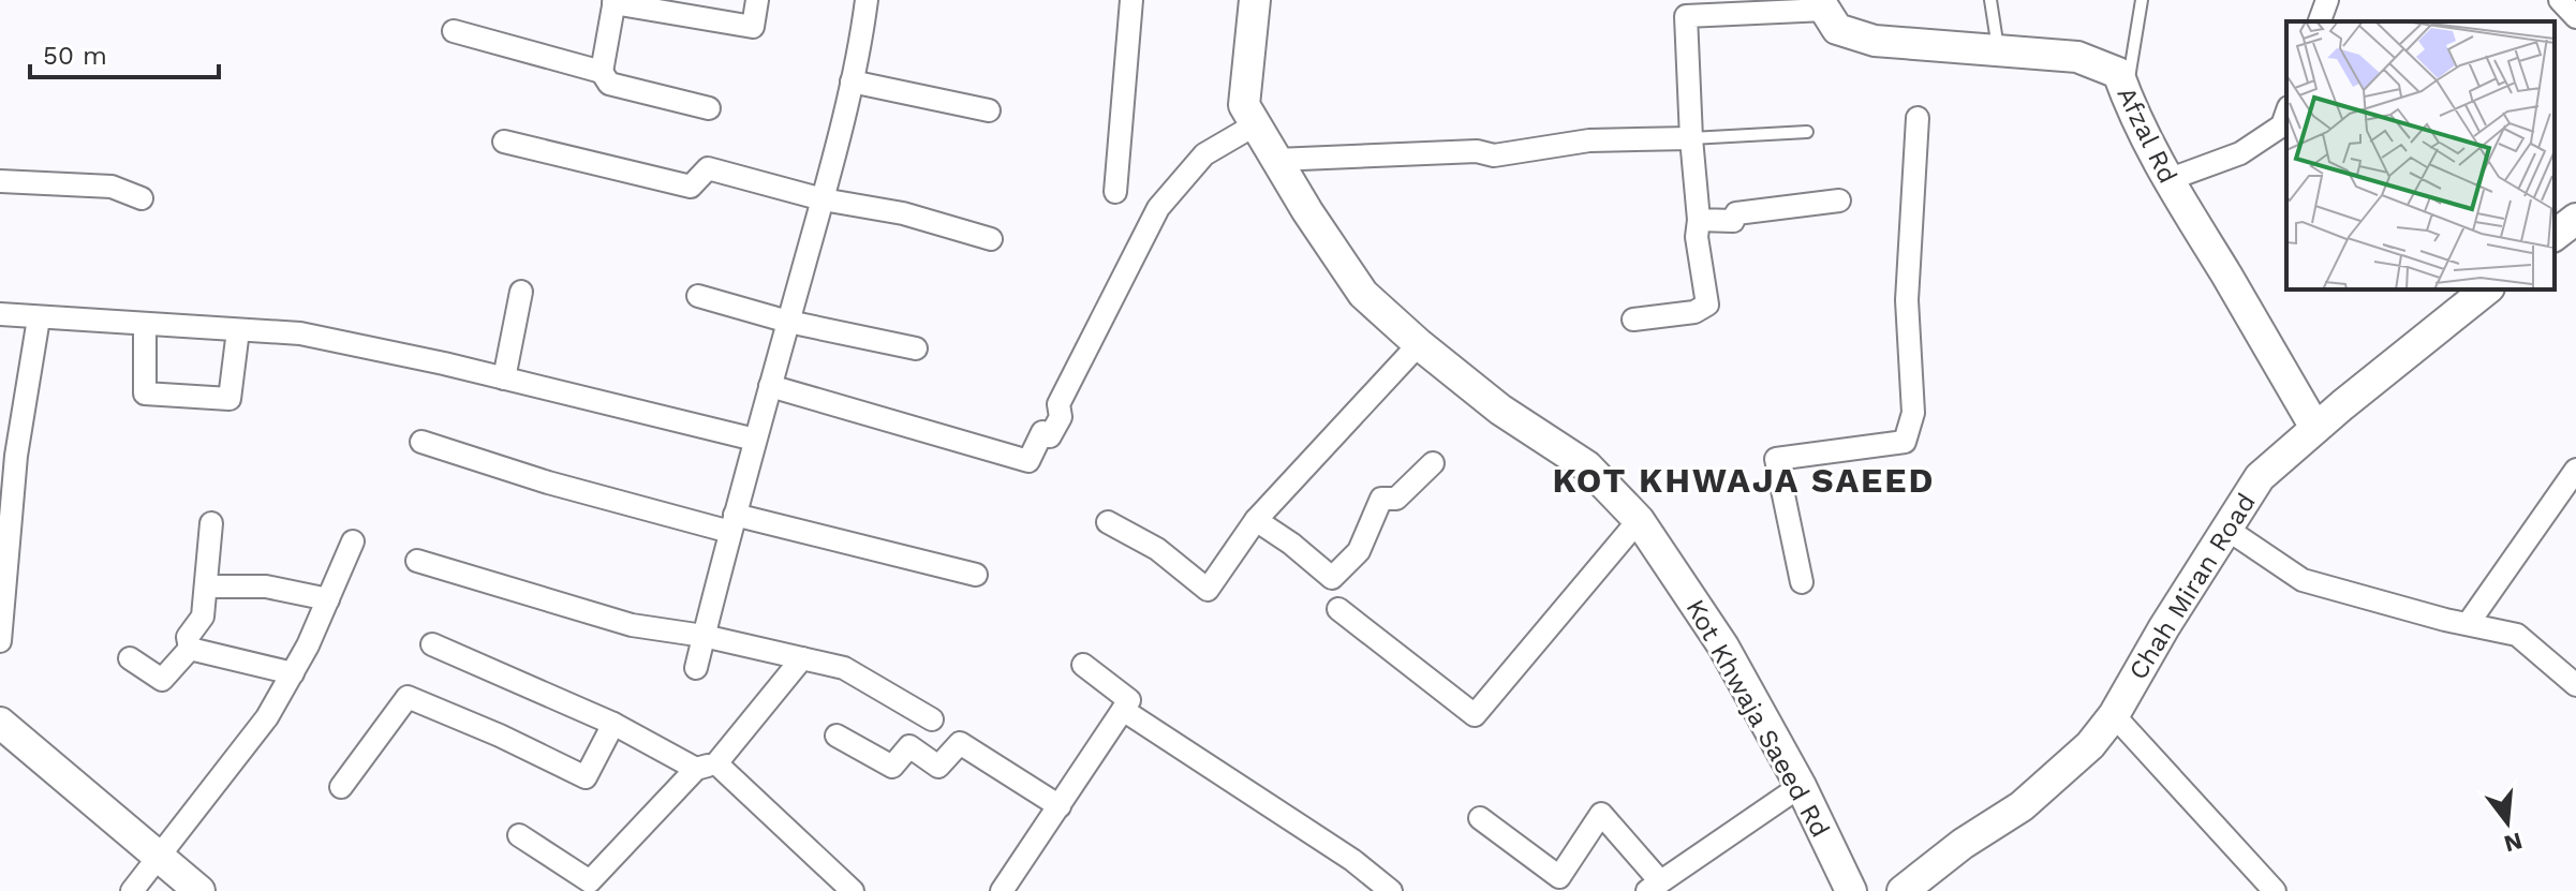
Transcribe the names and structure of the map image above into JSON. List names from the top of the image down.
{
  "streets": {
    "street": ["Afzal Rd", "Chah Miran Road", "Kot Khwaja Saeed Rd"]
  },
  "crossings": [
    ["Afzal Rd", "Chah Miran Road"]
  ],
  "districts": ["KOT KHWAJA SAEED"],
  "scale_bar": "50 m",
  "north": "bottom"
}
